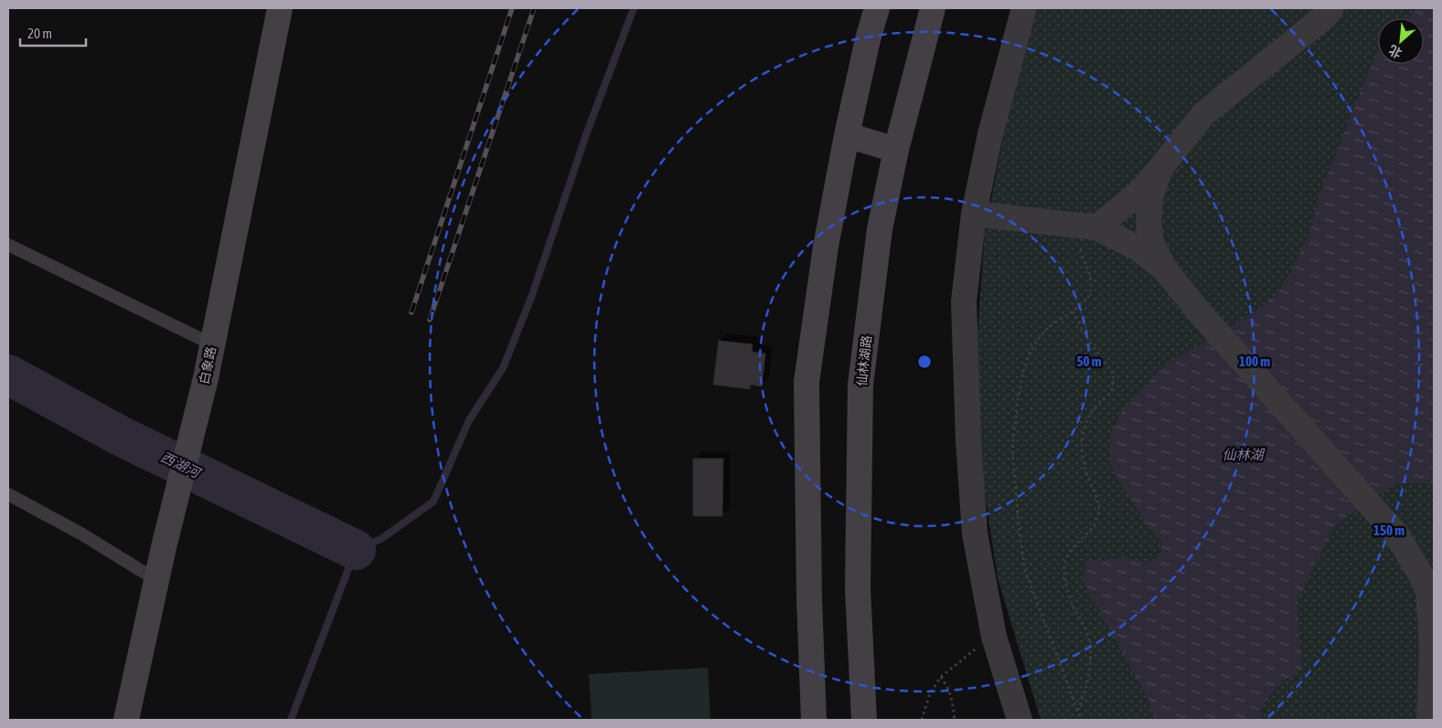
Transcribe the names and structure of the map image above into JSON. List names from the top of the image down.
{
  "streets": {
    "main road": ["仙林湖路", "白象路"]
  },
  "water": ["仙林湖", "西湖河"],
  "scale_bar": "20 m",
  "north": "bottom left",
  "rings": ["50 m", "100 m", "150 m"]
}
